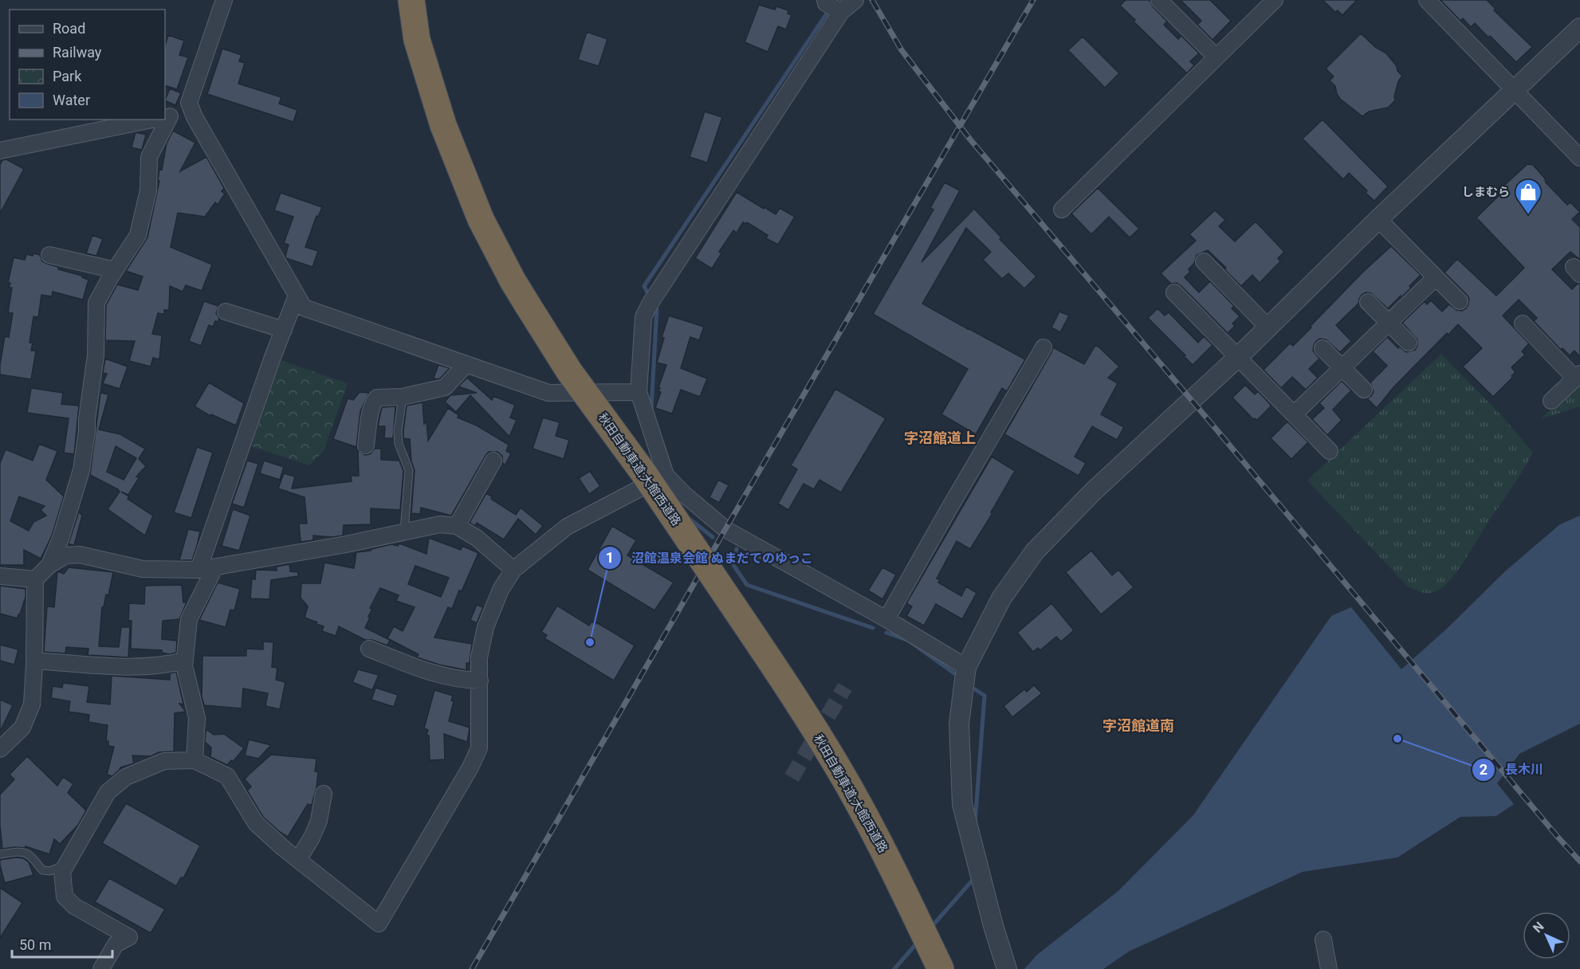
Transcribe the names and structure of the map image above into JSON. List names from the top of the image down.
{
  "streets": {
    "highway": ["秋田自動車道;大館西道路"]
  },
  "districts": ["字沼館道上", "字沼館道南"],
  "places": {
    "shop": ["しまむら"],
    "other": ["沼館温泉会館 ぬまだてのゆっこ", "長木川"]
  },
  "legend": [
    "Road",
    "Railway",
    "Park",
    "Water"
  ],
  "scale_bar": "50 m",
  "north": "top left"
}
